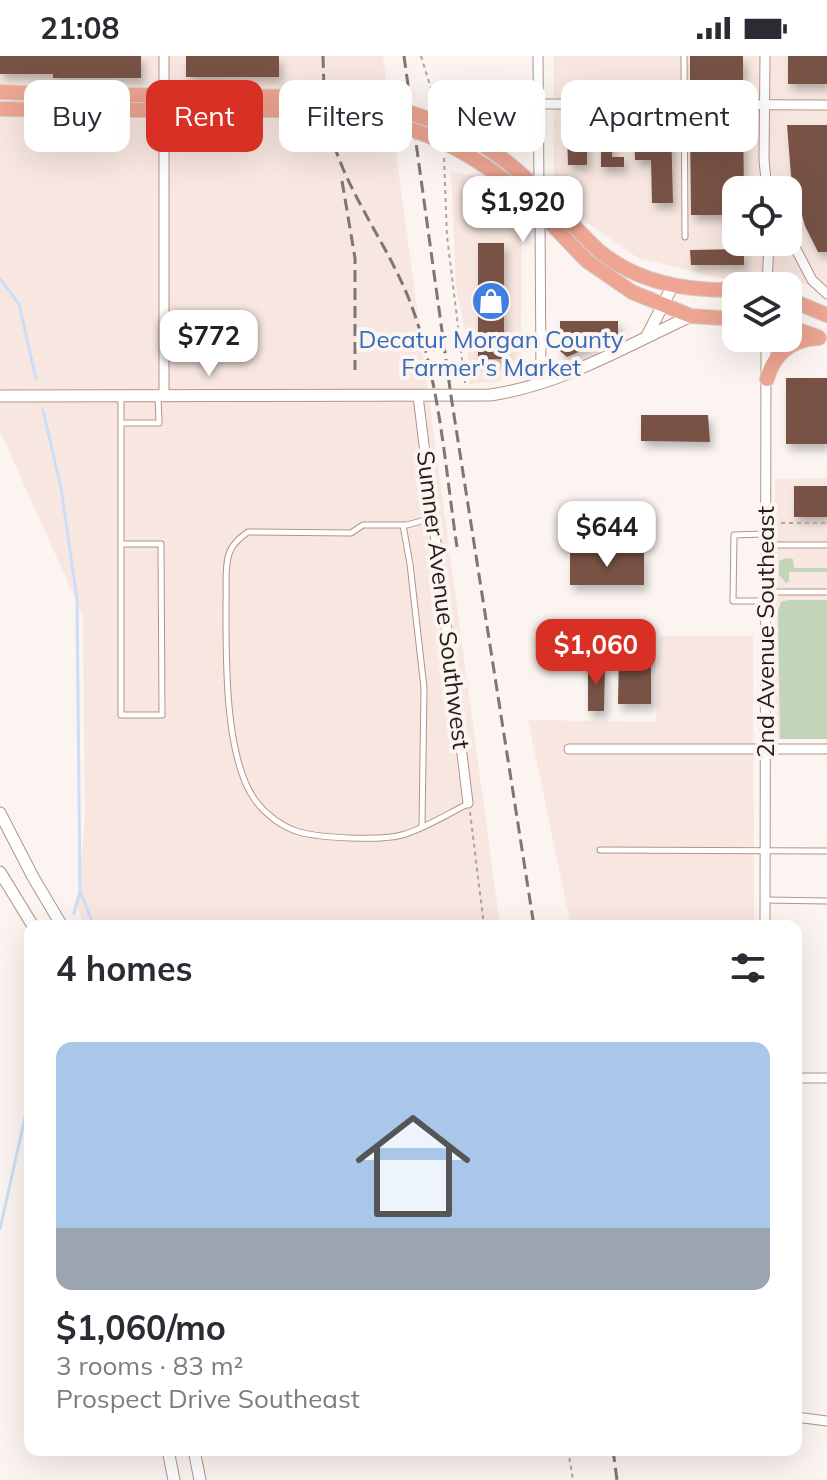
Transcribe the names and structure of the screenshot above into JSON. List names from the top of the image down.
{
  "streets": {
    "street": ["Sumner Avenue Southwest", "2nd Avenue Southeast"]
  },
  "places": {
    "shop": ["Decatur Morgan County Farmer's Market"]
  },
  "page": {
    "status": "21:08",
    "chip": [
      "Buy",
      "Rent",
      "Filters",
      "New",
      "Apartment"
    ],
    "price": [
      "$1,920",
      "$772",
      "$644",
      "$1,060"
    ],
    "heading": "4 homes",
    "list": [
      {
        "name": "$1,060/mo",
        "note": "3 rooms · 83 m² · Prospect Drive Southeast"
      }
    ]
  }
}
